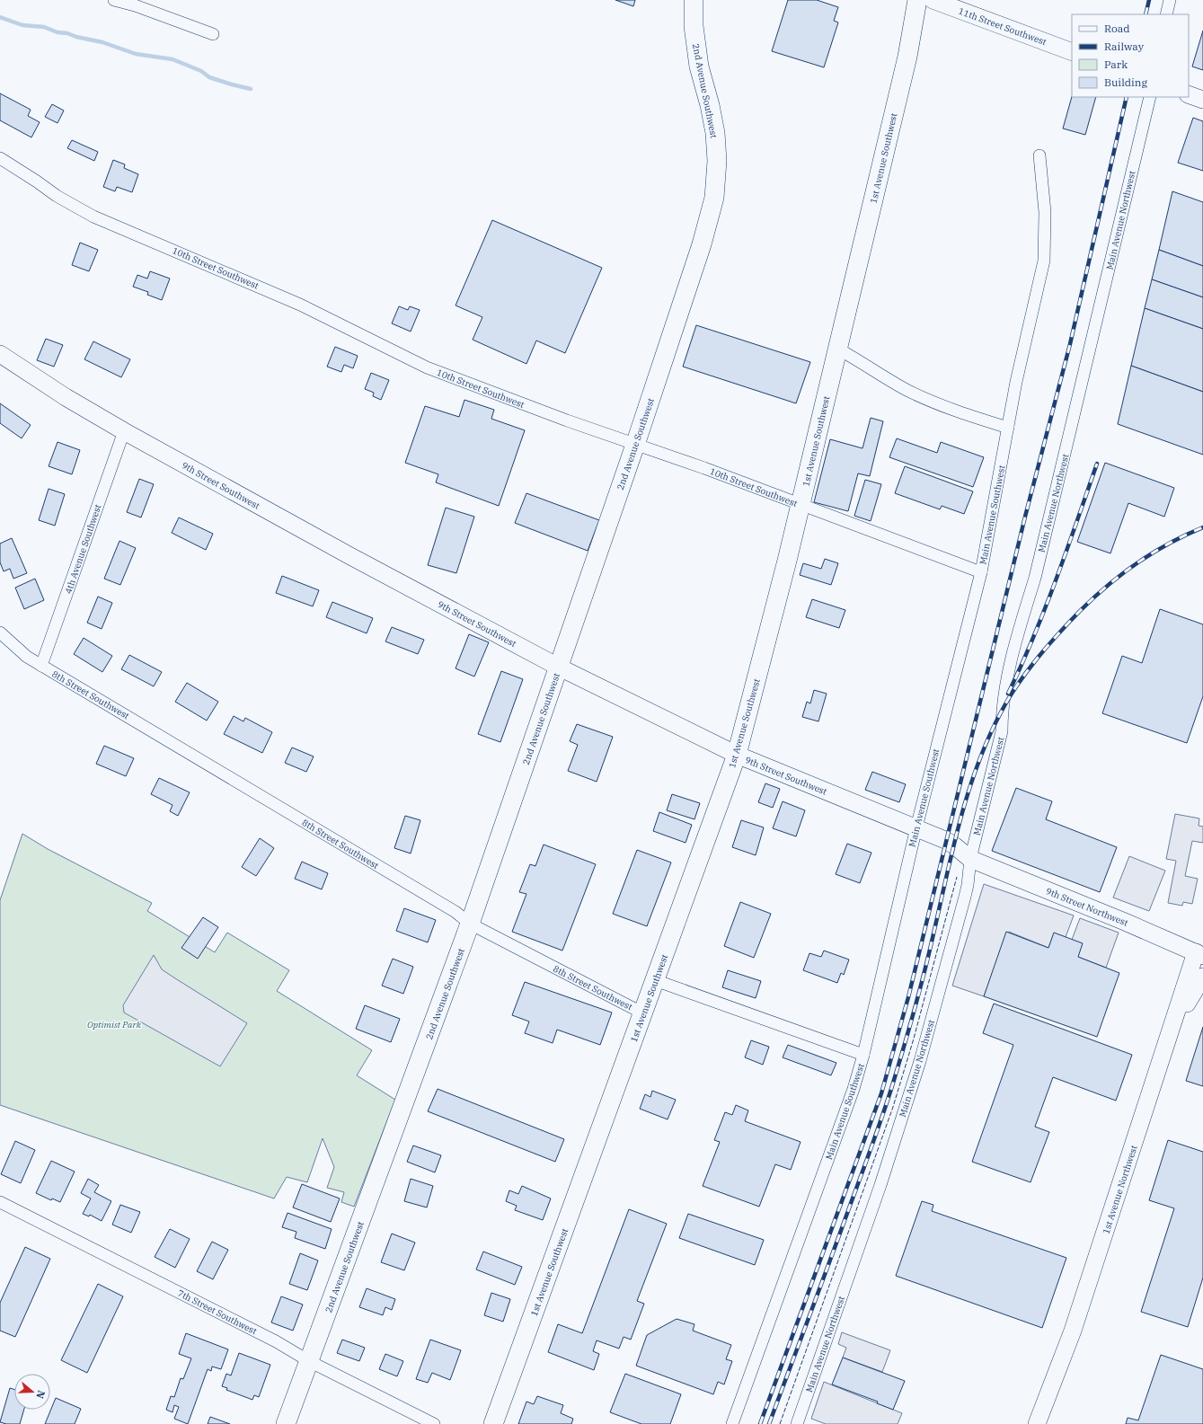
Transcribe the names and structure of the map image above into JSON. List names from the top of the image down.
{
  "streets": {
    "main road": ["2nd Avenue Southwest", "1st Avenue Southwest"],
    "street": [
      "11th Street Southwest",
      "Main Avenue Northwest",
      "10th Street Southwest",
      "9th Street Southwest",
      "Main Avenue Southwest",
      "4th Avenue Southwest",
      "8th Street Southwest",
      "9th Street Northwest",
      "1st Avenue Northwest",
      "7th Street Southwest"
    ]
  },
  "crossings": [
    ["2nd Avenue Southwest", "10th Street Southwest"],
    ["2nd Avenue Southwest", "9th Street Southwest"],
    ["2nd Avenue Southwest", "8th Street Southwest"],
    ["2nd Avenue Southwest", "7th Street Southwest"],
    ["1st Avenue Southwest", "10th Street Southwest"],
    ["1st Avenue Southwest", "9th Street Southwest"],
    ["1st Avenue Southwest", "8th Street Southwest"],
    ["Main Avenue Northwest", "9th Street Southwest"],
    ["Main Avenue Northwest", "9th Street Northwest"],
    ["10th Street Southwest", "Main Avenue Southwest"],
    ["9th Street Southwest", "Main Avenue Southwest"],
    ["9th Street Southwest", "4th Avenue Southwest"],
    ["9th Street Southwest", "9th Street Northwest"],
    ["4th Avenue Southwest", "8th Street Southwest"],
    ["9th Street Northwest", "1st Avenue Northwest"]
  ],
  "parks": ["Optimist Park"],
  "legend": [
    "Road",
    "Railway",
    "Park",
    "Building"
  ],
  "north": "right"
}
